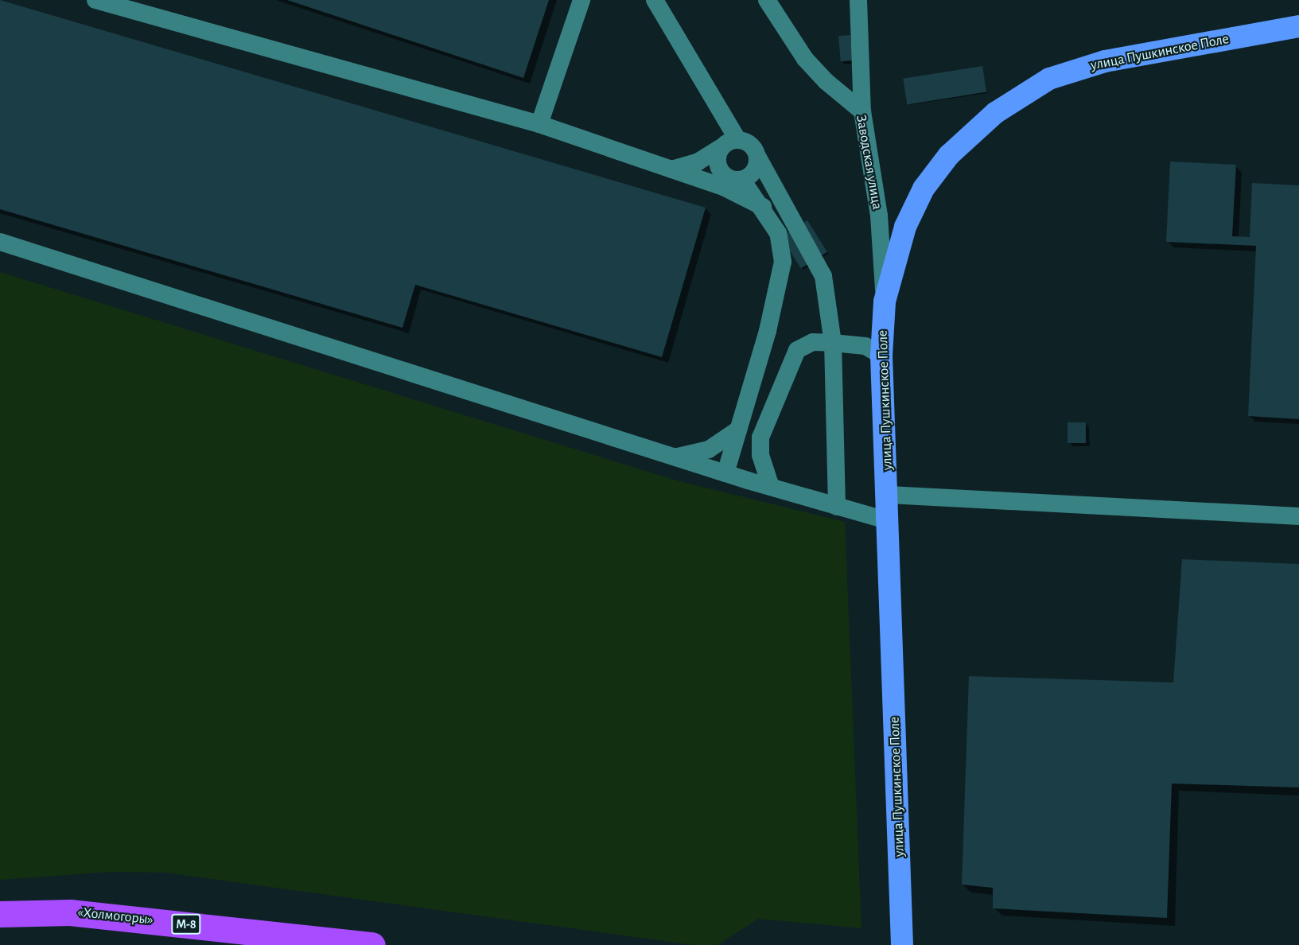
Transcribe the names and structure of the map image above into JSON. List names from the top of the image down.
{
  "streets": {
    "highway": ["«Холмогоры»", "М-8"],
    "main road": ["улица Пушкинское Поле"],
    "street": ["Заводская улица"]
  },
  "crossings": [
    ["улица Пушкинское Поле", "Заводская улица"]
  ]
}
